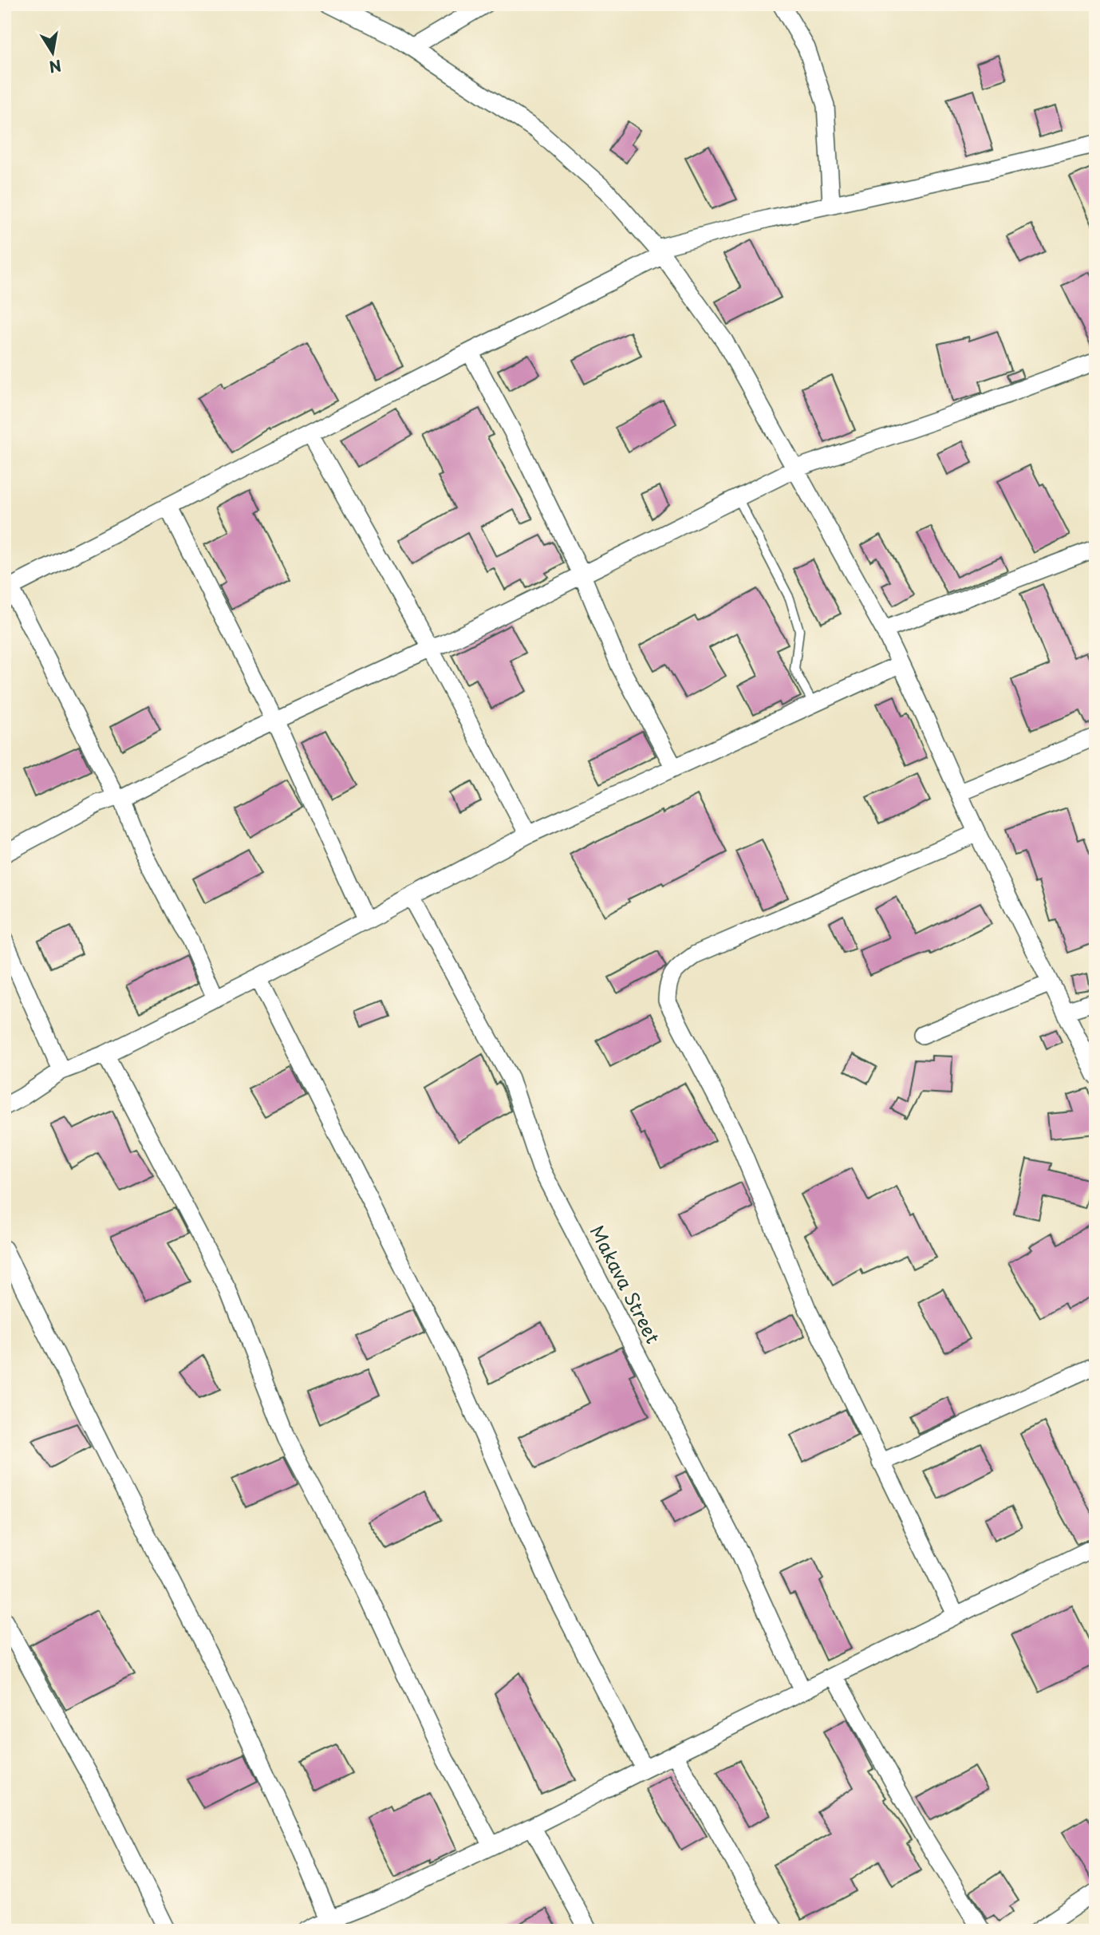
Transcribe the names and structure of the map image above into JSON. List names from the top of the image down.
{
  "streets": {
    "street": ["Makava Street"]
  },
  "north": "bottom"
}
